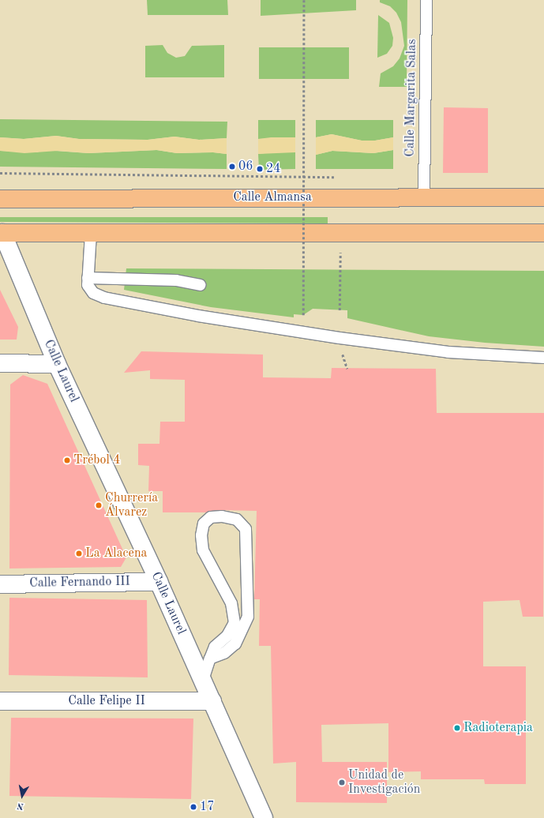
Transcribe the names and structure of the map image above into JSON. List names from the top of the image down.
{
  "streets": {
    "main road": ["Calle Almansa"],
    "street": ["Calle Laurel", "Calle Fernando III", "Calle Felipe II"],
    "lane": ["Calle Margarita Salas"]
  },
  "crossings": [
    ["Calle Margarita Salas", "Calle Almansa"],
    ["Calle Laurel", "Calle Fernando III"],
    ["Calle Laurel", "Calle Felipe II"]
  ],
  "places": [
    "06",
    "24",
    "Trébol 4",
    "Churrería Álvarez",
    "La Alacena",
    "Radioterapia",
    "Unidad de Investigación",
    "17"
  ],
  "north": "bottom"
}
